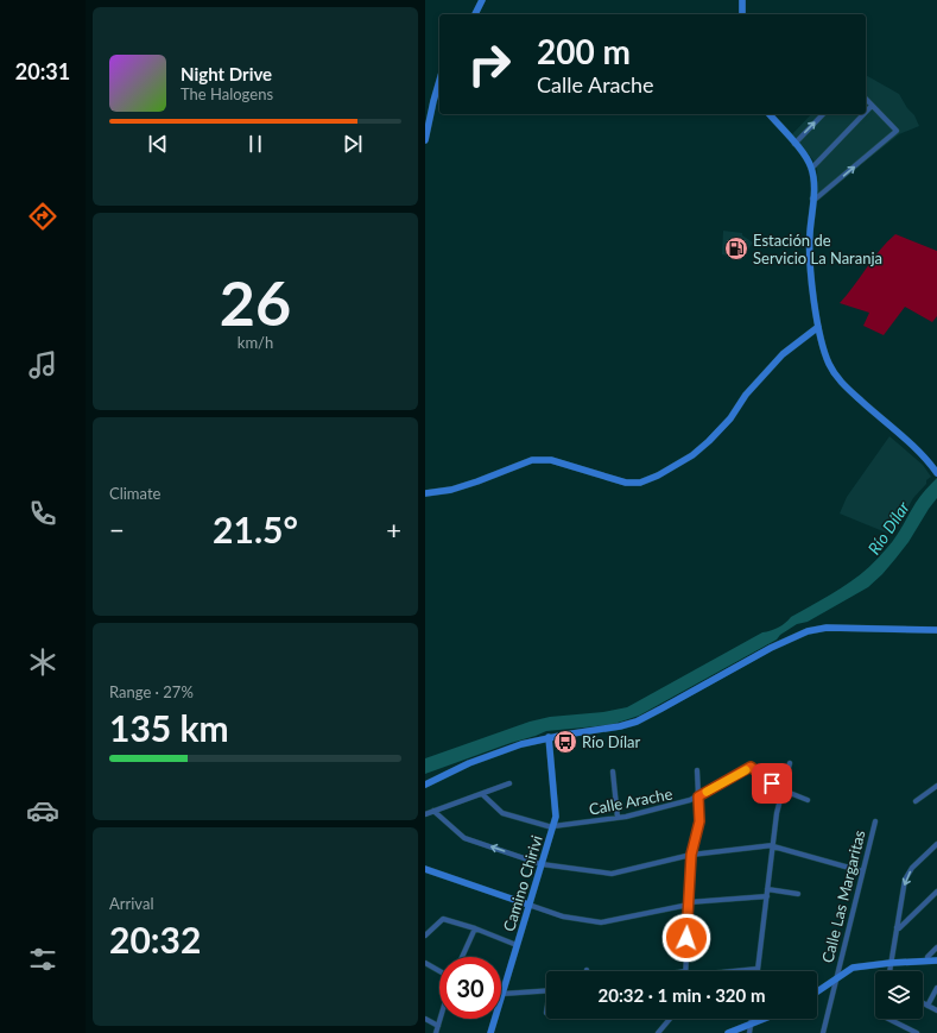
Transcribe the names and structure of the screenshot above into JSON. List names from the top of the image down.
{
  "streets": {
    "street": ["Calle Arache", "Camino Chirivi", "Calle Las Margaritas"]
  },
  "crossings": [
    ["Calle Arache", "Camino Chirivi"]
  ],
  "water": ["Río Dílar"],
  "places": {
    "fuel station": ["Estación de Servicio La Naranja"],
    "bus stop": ["Río Dílar"]
  },
  "page": {
    "tabs": "20:31",
    "turn": ["200 m", "Calle Arache"],
    "song": ["Night Drive", "The Halogens"],
    "tile": [
      ["26", "km/h"],
      "Climate",
      ["Range · 27%", "135 km"],
      ["Arrival", "20:32"]
    ],
    "heat": ["−", "21.5°", "+"],
    "limit": "30",
    "trip": "20:32 · 1 min · 320 m"
  }
}
